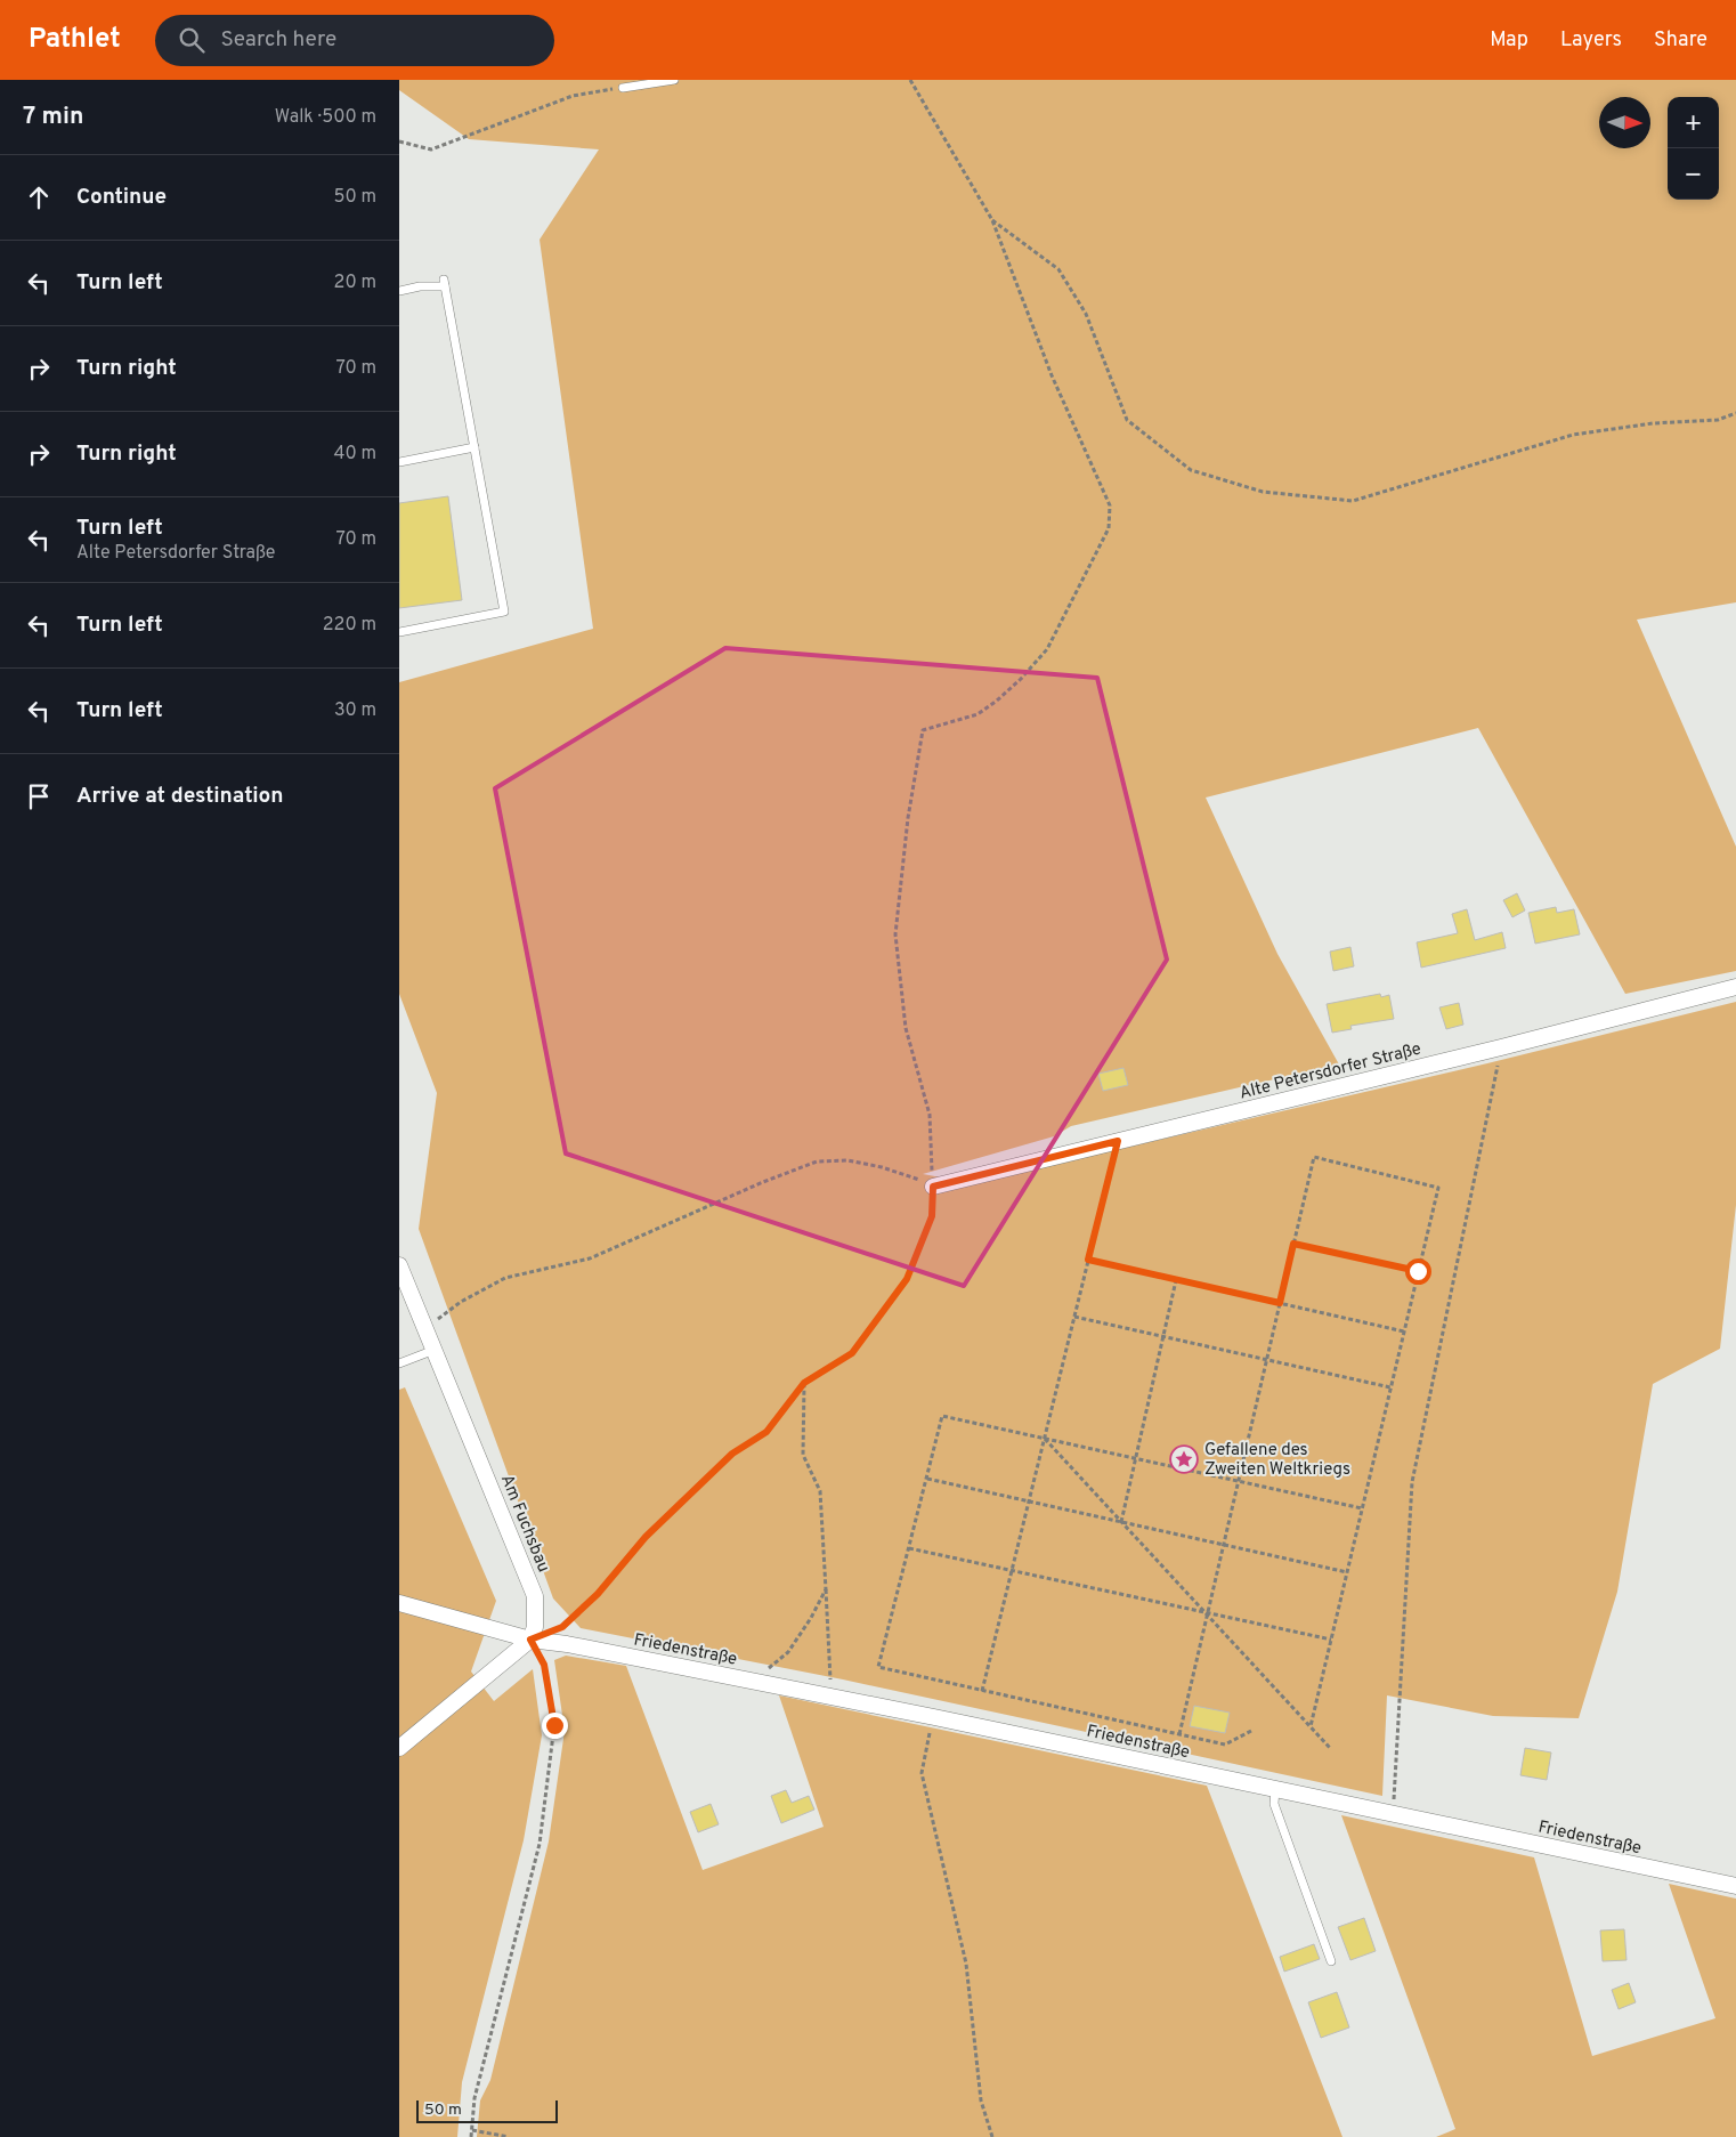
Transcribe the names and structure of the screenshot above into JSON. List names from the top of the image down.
{
  "streets": {
    "street": ["Alte Petersdorfer Straße", "Am Fuchsbau", "Friedenstraße"]
  },
  "crossings": [
    ["Am Fuchsbau", "Friedenstraße"]
  ],
  "places": {
    "place": ["Gefallene des Zweiten Weltkriegs"]
  },
  "scale_bar": "50 m",
  "north": "right",
  "page": {
    "header": "Pathlet",
    "search": "Search here",
    "nav": ["Map", "Layers", "Share"],
    "heading": ["7 min", "Walk · 500 m"],
    "map_buttons": ["+", "−"],
    "list": [
      ["Continue", "50 m"],
      ["Turn left", "20 m"],
      ["Turn right", "70 m"],
      ["Turn right", "40 m"],
      ["Turn left", "Alte Petersdorfer Straße", "70 m"],
      ["Turn left", "220 m"],
      ["Turn left", "30 m"],
      "Arrive at destination"
    ],
    "scale": "50 m"
  }
}
